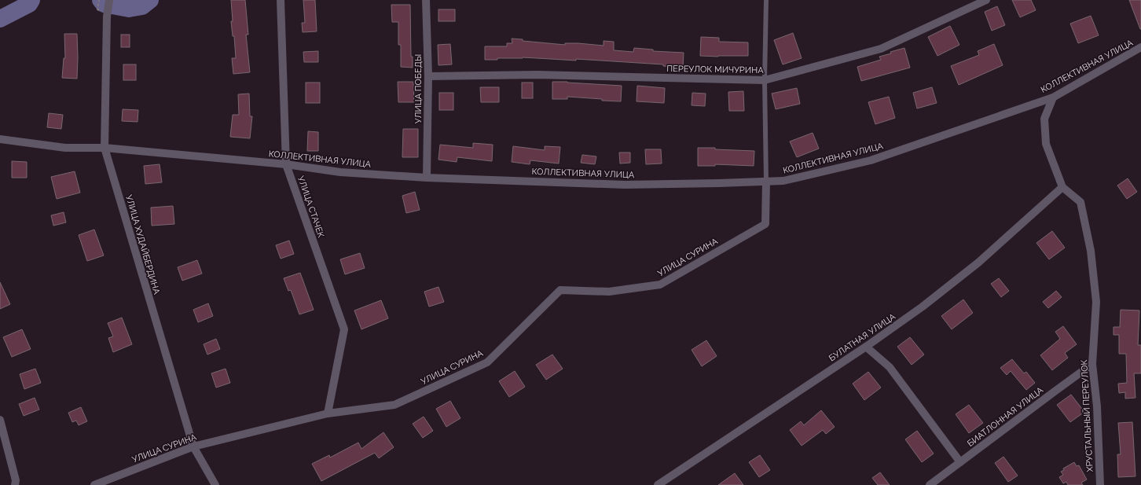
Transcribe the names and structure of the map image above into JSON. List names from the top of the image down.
{
  "streets": {
    "street": [
      "КОЛЛЕКТИВНАЯ УЛИЦА",
      "ПЕРЕУЛОК МИЧУРИНА",
      "УЛИЦА ПОБЕДЫ",
      "УЛИЦА СТАЧЕК",
      "УЛИЦА ХУДАЙБЕРДИНА",
      "УЛИЦА СУРИНА",
      "БУЛАТНАЯ УЛИЦА",
      "ХРУСТАЛЬНЫЙ ПЕРЕУЛОК",
      "БИАТЛОННАЯ УЛИЦА"
    ]
  },
  "crossings": [
    ["КОЛЛЕКТИВНАЯ УЛИЦА", "УЛИЦА ПОБЕДЫ"],
    ["КОЛЛЕКТИВНАЯ УЛИЦА", "УЛИЦА СТАЧЕК"],
    ["КОЛЛЕКТИВНАЯ УЛИЦА", "УЛИЦА ХУДАЙБЕРДИНА"],
    ["КОЛЛЕКТИВНАЯ УЛИЦА", "УЛИЦА СУРИНА"],
    ["КОЛЛЕКТИВНАЯ УЛИЦА", "ХРУСТАЛЬНЫЙ ПЕРЕУЛОК"],
    ["ПЕРЕУЛОК МИЧУРИНА", "УЛИЦА ПОБЕДЫ"],
    ["УЛИЦА СТАЧЕК", "УЛИЦА СУРИНА"],
    ["УЛИЦА ХУДАЙБЕРДИНА", "УЛИЦА СУРИНА"],
    ["БУЛАТНАЯ УЛИЦА", "ХРУСТАЛЬНЫЙ ПЕРЕУЛОК"],
    ["ХРУСТАЛЬНЫЙ ПЕРЕУЛОК", "БИАТЛОННАЯ УЛИЦА"]
  ]
}
